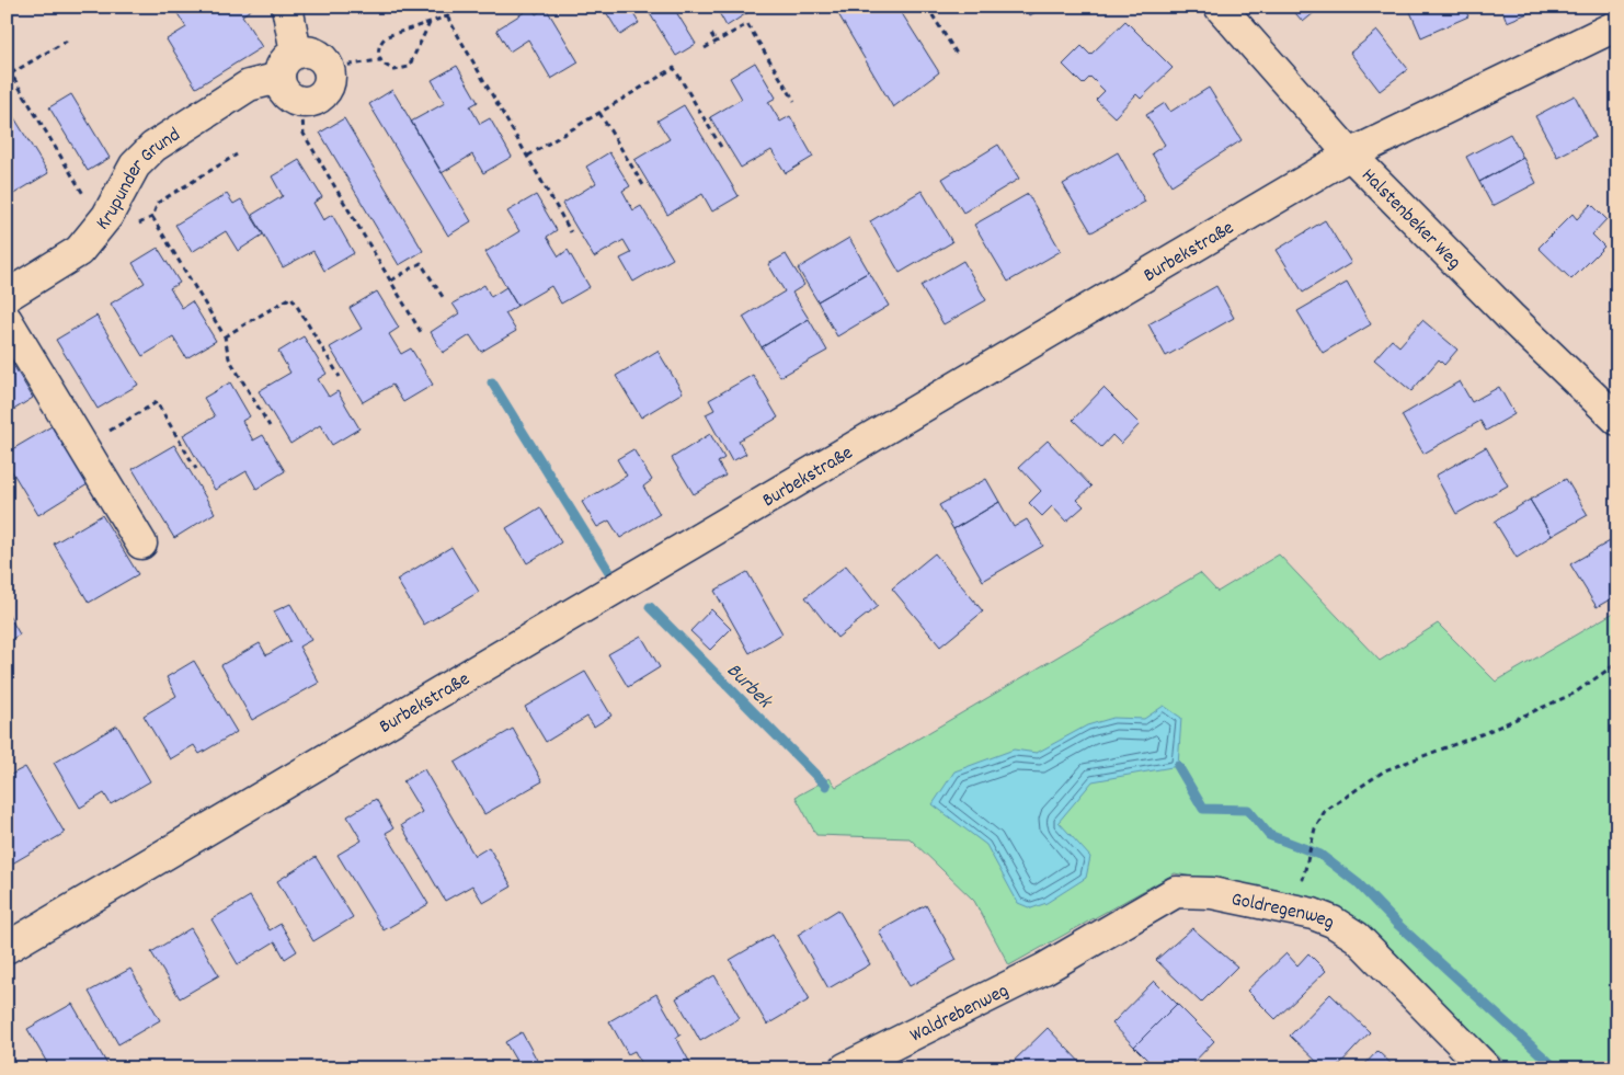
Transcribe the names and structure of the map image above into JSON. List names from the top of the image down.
{
  "streets": {
    "street": [
      "Krupunder Grund",
      "Halstenbeker Weg",
      "Burbekstraße",
      "Goldregenweg",
      "Waldrebenweg"
    ]
  },
  "crossings": [
    ["Halstenbeker Weg", "Burbekstraße"],
    ["Goldregenweg", "Waldrebenweg"]
  ],
  "water": ["Burbek"]
}
